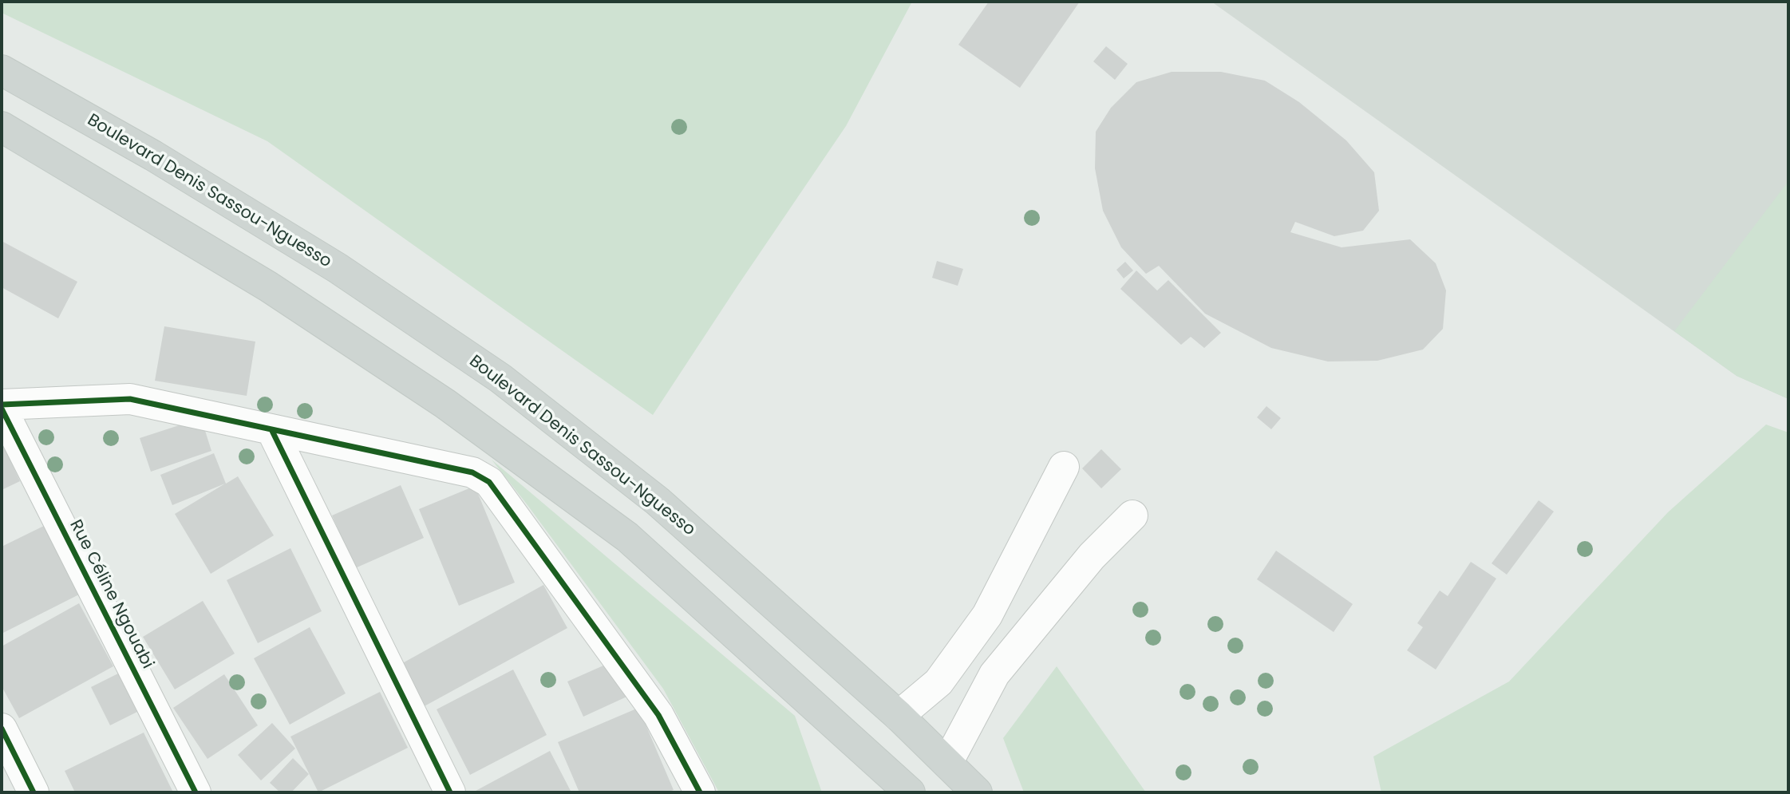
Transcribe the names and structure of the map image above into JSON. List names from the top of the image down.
{
  "streets": {
    "main road": ["Boulevard Denis Sassou-Nguesso"],
    "street": ["Rue Céline Ngouabi"]
  }
}
